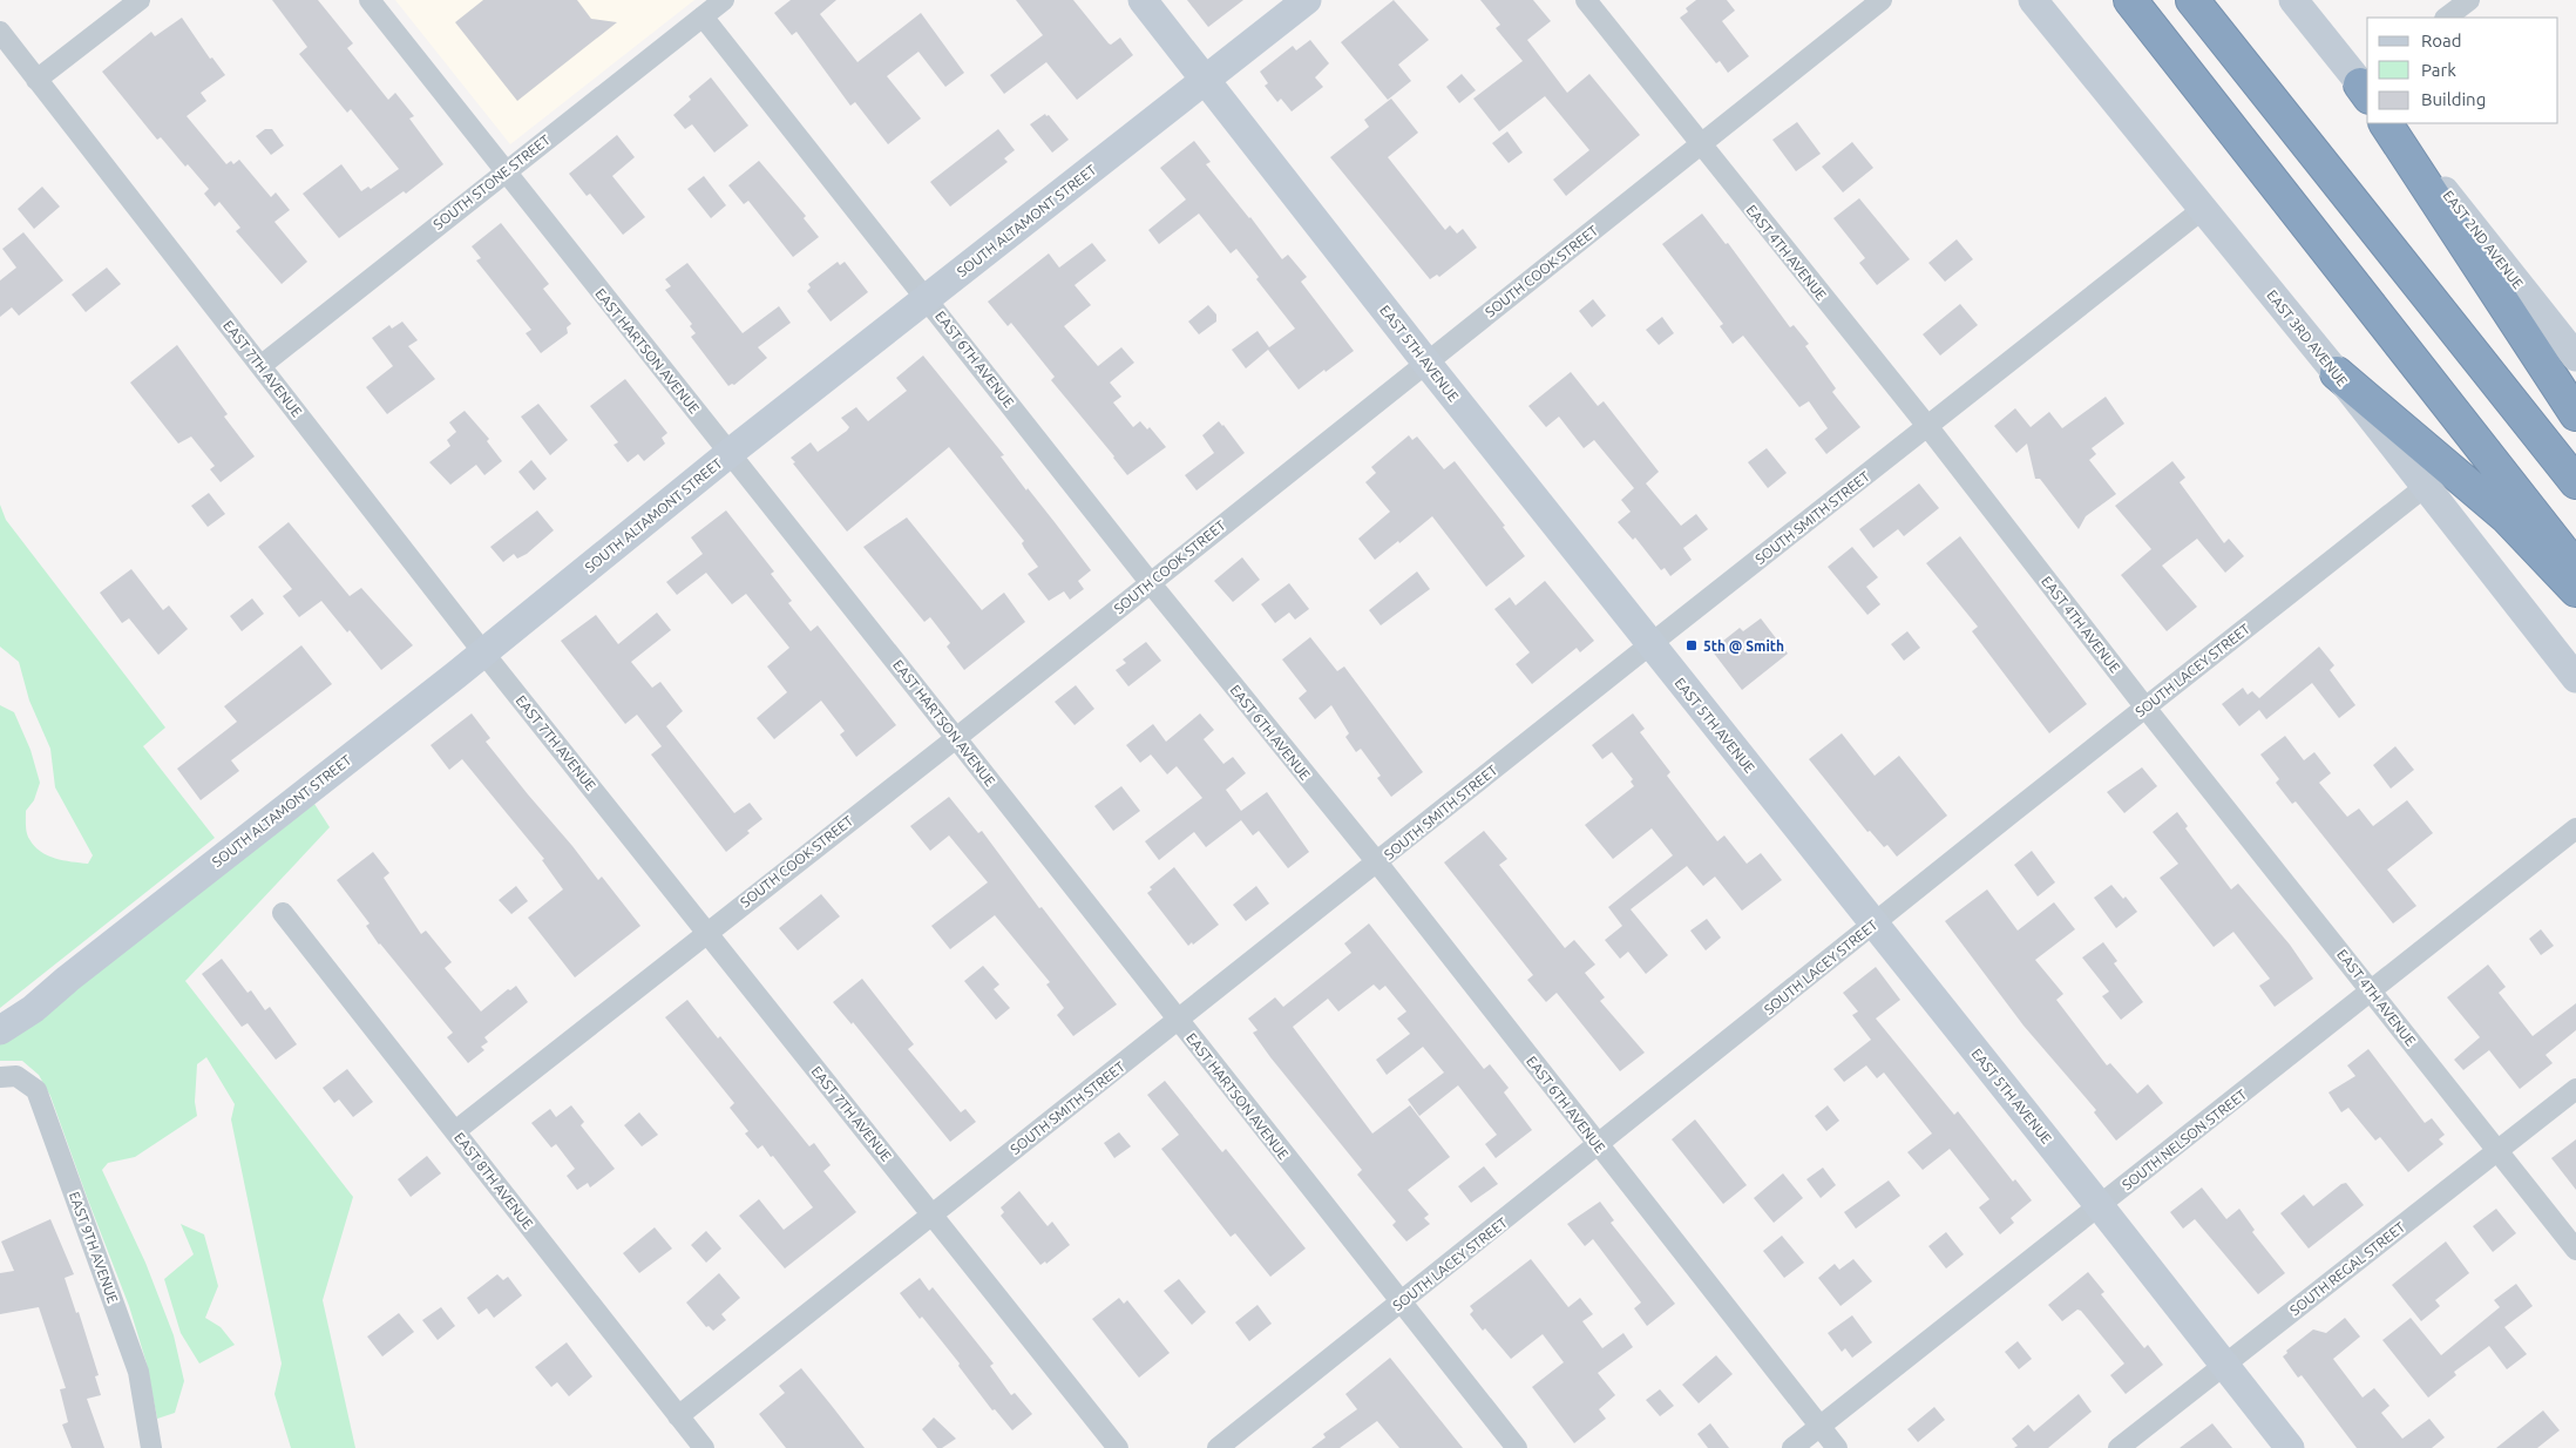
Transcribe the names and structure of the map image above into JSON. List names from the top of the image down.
{
  "streets": {
    "street": [
      "SOUTH STONE STREET",
      "SOUTH ALTAMONT STREET",
      "EAST 2ND AVENUE",
      "EAST 4TH AVENUE",
      "SOUTH COOK STREET",
      "EAST 3RD AVENUE",
      "EAST HARTSON AVENUE",
      "EAST 5TH AVENUE",
      "EAST 6TH AVENUE",
      "EAST 7TH AVENUE",
      "SOUTH SMITH STREET",
      "SOUTH LACEY STREET",
      "SOUTH NELSON STREET",
      "EAST 8TH AVENUE",
      "EAST 9TH AVENUE",
      "SOUTH REGAL STREET"
    ]
  },
  "crossings": [
    ["SOUTH STONE STREET", "EAST HARTSON AVENUE"],
    ["SOUTH STONE STREET", "EAST 6TH AVENUE"],
    ["SOUTH STONE STREET", "EAST 7TH AVENUE"],
    ["SOUTH ALTAMONT STREET", "EAST HARTSON AVENUE"],
    ["SOUTH ALTAMONT STREET", "EAST 5TH AVENUE"],
    ["SOUTH ALTAMONT STREET", "EAST 6TH AVENUE"],
    ["SOUTH ALTAMONT STREET", "EAST 7TH AVENUE"],
    ["EAST 4TH AVENUE", "SOUTH COOK STREET"],
    ["EAST 4TH AVENUE", "SOUTH SMITH STREET"],
    ["EAST 4TH AVENUE", "SOUTH LACEY STREET"],
    ["EAST 4TH AVENUE", "SOUTH NELSON STREET"],
    ["EAST 4TH AVENUE", "SOUTH REGAL STREET"],
    ["SOUTH COOK STREET", "EAST HARTSON AVENUE"],
    ["SOUTH COOK STREET", "EAST 5TH AVENUE"],
    ["SOUTH COOK STREET", "EAST 6TH AVENUE"],
    ["SOUTH COOK STREET", "EAST 7TH AVENUE"],
    ["SOUTH COOK STREET", "EAST 8TH AVENUE"],
    ["EAST 3RD AVENUE", "SOUTH SMITH STREET"],
    ["EAST 3RD AVENUE", "SOUTH LACEY STREET"],
    ["EAST HARTSON AVENUE", "SOUTH SMITH STREET"],
    ["EAST HARTSON AVENUE", "SOUTH LACEY STREET"],
    ["EAST 5TH AVENUE", "SOUTH SMITH STREET"],
    ["EAST 5TH AVENUE", "SOUTH LACEY STREET"],
    ["EAST 5TH AVENUE", "SOUTH NELSON STREET"],
    ["EAST 5TH AVENUE", "SOUTH REGAL STREET"],
    ["EAST 6TH AVENUE", "SOUTH SMITH STREET"],
    ["EAST 6TH AVENUE", "SOUTH LACEY STREET"],
    ["EAST 6TH AVENUE", "SOUTH NELSON STREET"],
    ["EAST 7TH AVENUE", "SOUTH SMITH STREET"],
    ["SOUTH SMITH STREET", "EAST 8TH AVENUE"]
  ],
  "places": {
    "transit": ["5th @ Smith"]
  },
  "legend": ["Road", "Park", "Building"]
}
